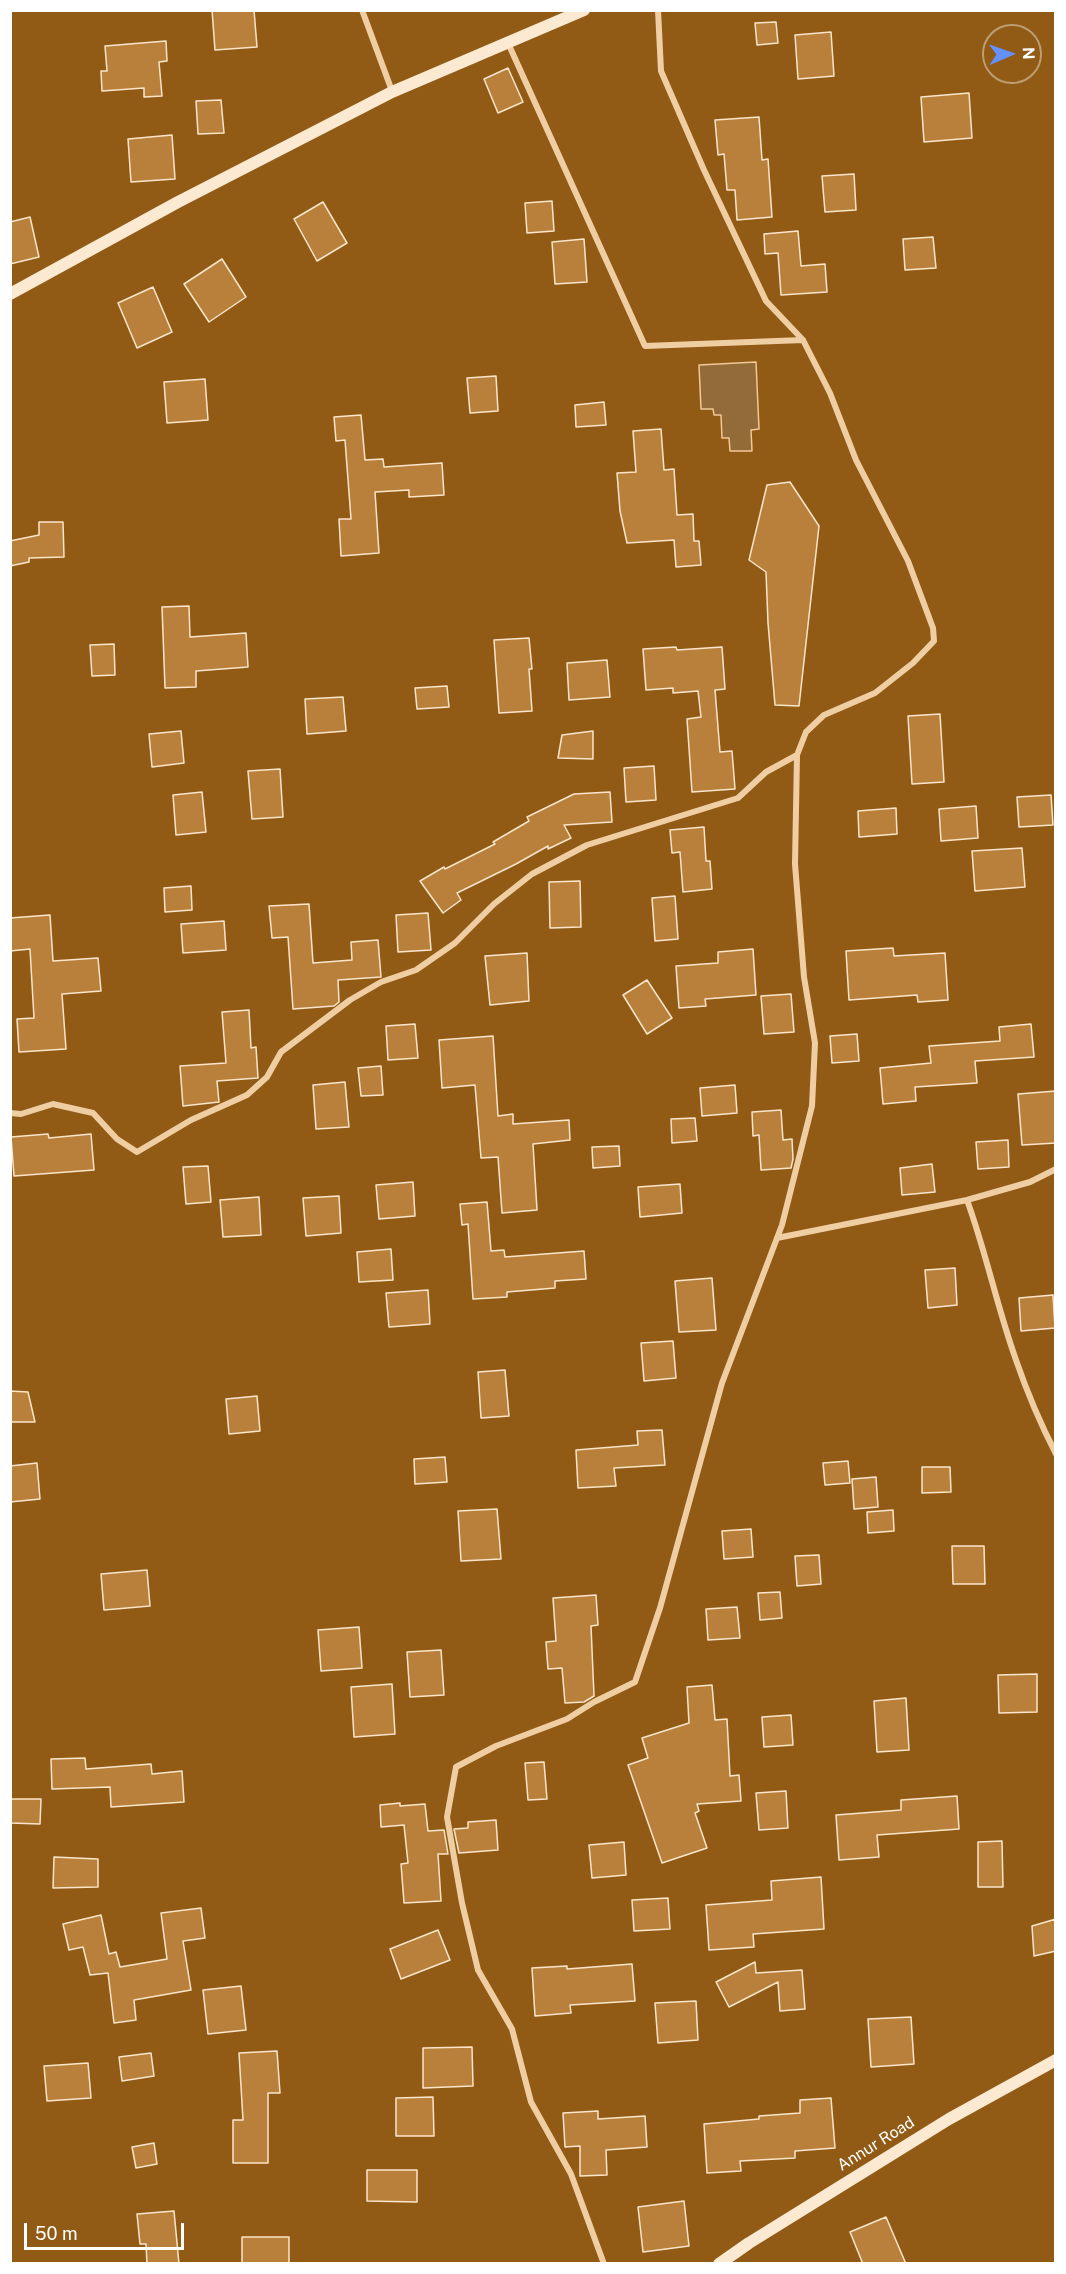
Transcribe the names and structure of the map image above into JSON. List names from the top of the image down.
{
  "streets": {
    "main road": ["Annur Road"]
  },
  "scale_bar": "50 m",
  "north": "right"
}
